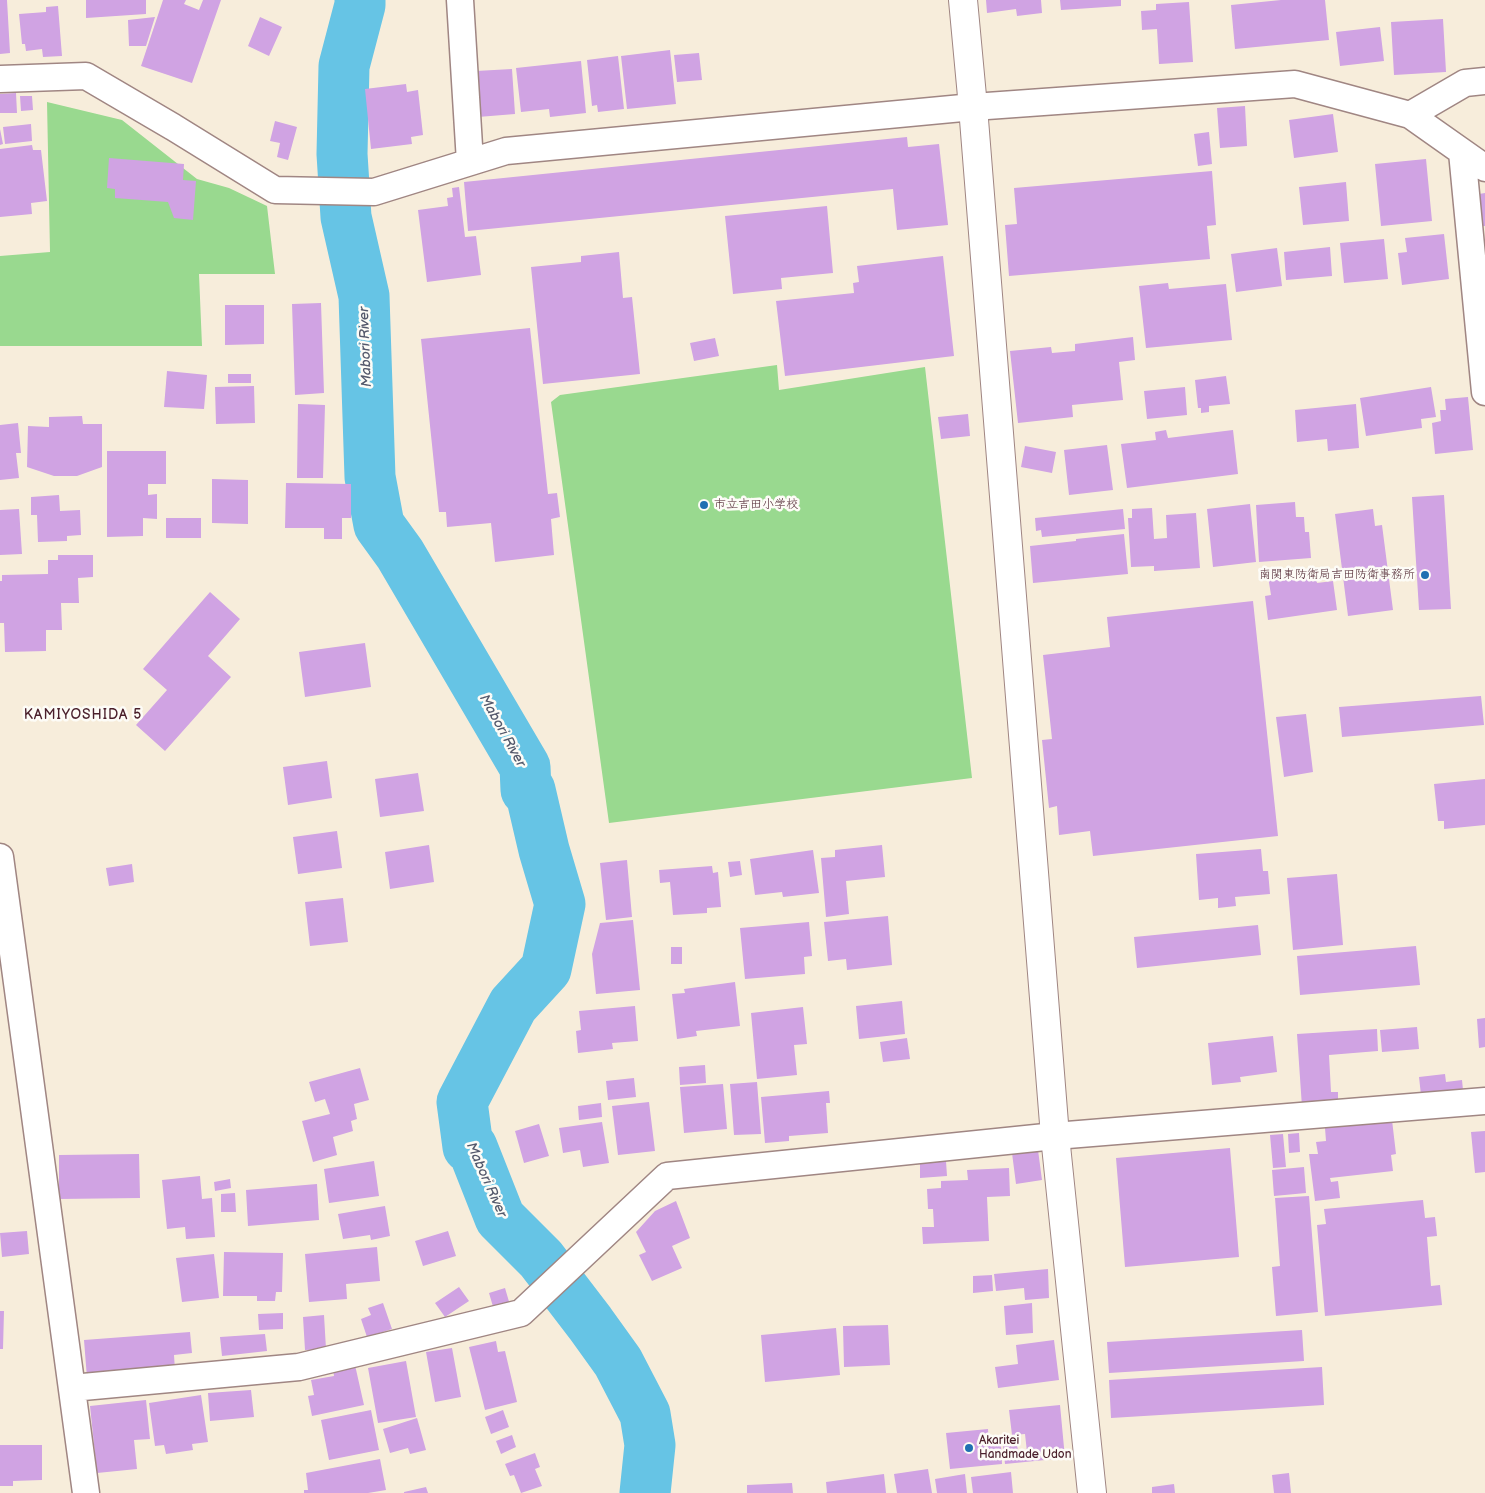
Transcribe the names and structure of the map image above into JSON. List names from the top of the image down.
{
  "districts": ["KAMIYOSHIDA 5"],
  "water": ["Mabori River"],
  "places": ["市立吉田小学校", "南関東防衛局吉田防衛事務所", "Akaritei Handmade Udon"]
}
